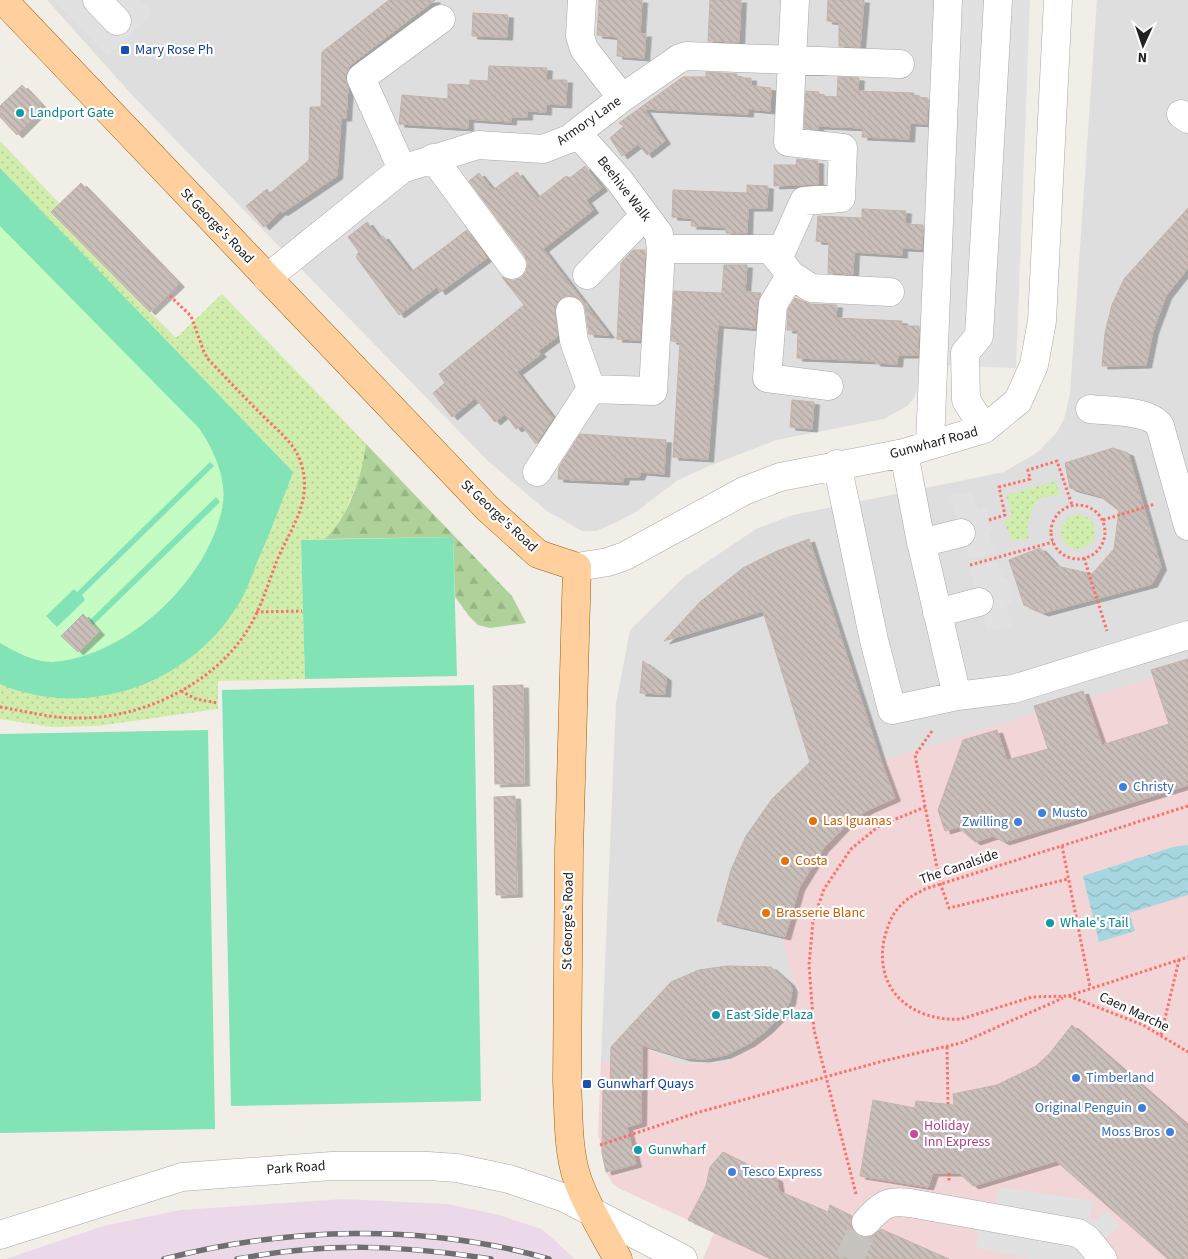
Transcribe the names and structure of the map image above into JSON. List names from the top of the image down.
{
  "streets": {
    "main road": ["St George's Road"],
    "street": [
      "Armory Lane",
      "Beehive Walk",
      "Gunwharf Road",
      "Park Road"
    ],
    "path": ["The Canalside", "Caen Marche"]
  },
  "crossings": [
    ["Armory Lane", "Beehive Walk"],
    ["Armory Lane", "St George's Road"],
    ["St George's Road", "Gunwharf Road"],
    ["St George's Road", "Park Road"],
    ["The Canalside", "Caen Marche"]
  ],
  "places": {
    "transit": ["Mary Rose Ph", "Gunwharf Quays"],
    "other": [
      "Landport Gate",
      "Christy",
      "Musto",
      "Las Iguanas",
      "Zwilling",
      "Costa",
      "Brasserie Blanc",
      "Whale's Tail",
      "East Side Plaza",
      "Timberland",
      "Original Penguin",
      "Moss Bros",
      "Holiday Inn Express",
      "Gunwharf",
      "Tesco Express"
    ]
  },
  "north": "bottom"
}
